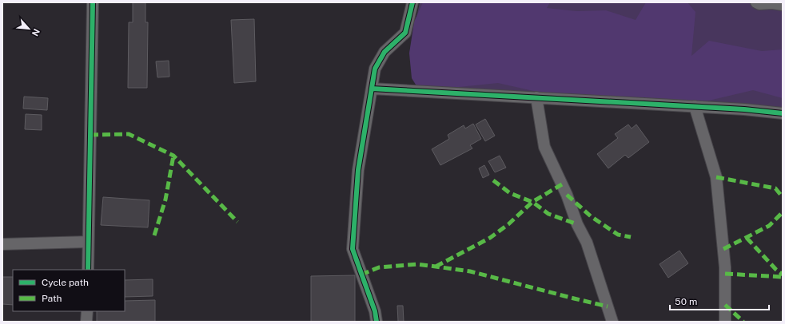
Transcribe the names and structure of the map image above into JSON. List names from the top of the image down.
{
  "legend": ["Cycle path", "Path"],
  "scale_bar": "50 m",
  "north": "bottom right"
}
